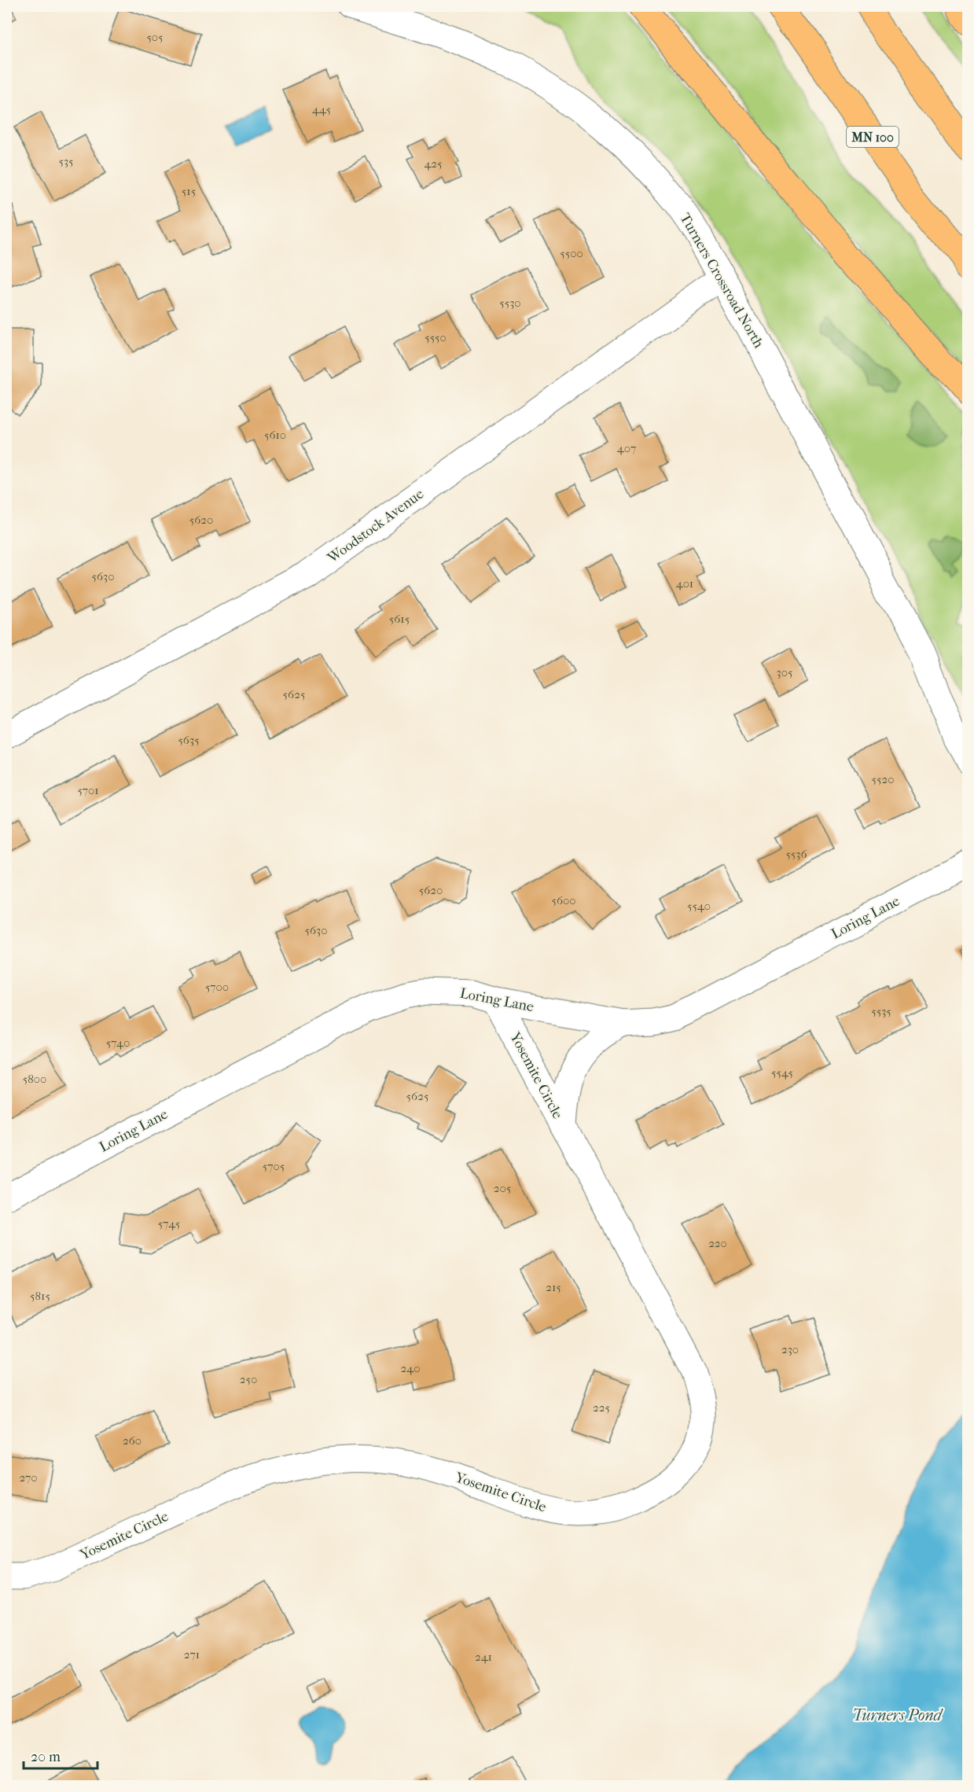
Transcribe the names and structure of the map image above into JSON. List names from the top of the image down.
{
  "streets": {
    "highway": ["MN 100"],
    "street": [
      "Turners Crossroad North",
      "Woodstock Avenue",
      "Loring Lane",
      "Yosemite Circle"
    ]
  },
  "crossings": [
    ["Turners Crossroad North", "Woodstock Avenue"],
    ["Loring Lane", "Yosemite Circle"]
  ],
  "water": ["Turners Pond"],
  "house_numbers": [
    "505",
    "445",
    "535",
    "425",
    "515",
    "5500",
    "5530",
    "5550",
    "5610",
    "407",
    "5620",
    "5630",
    "401",
    "5615",
    "305",
    "5625",
    "5635",
    "5520",
    "5701",
    "5536",
    "5620",
    "5600",
    "5540",
    "5630",
    "5700",
    "5535",
    "5740",
    "5545",
    "5800",
    "5625",
    "5705",
    "205",
    "5745",
    "220",
    "215",
    "5815",
    "230",
    "240",
    "250",
    "225",
    "260",
    "270",
    "271",
    "241"
  ],
  "scale_bar": "20 m"
}
